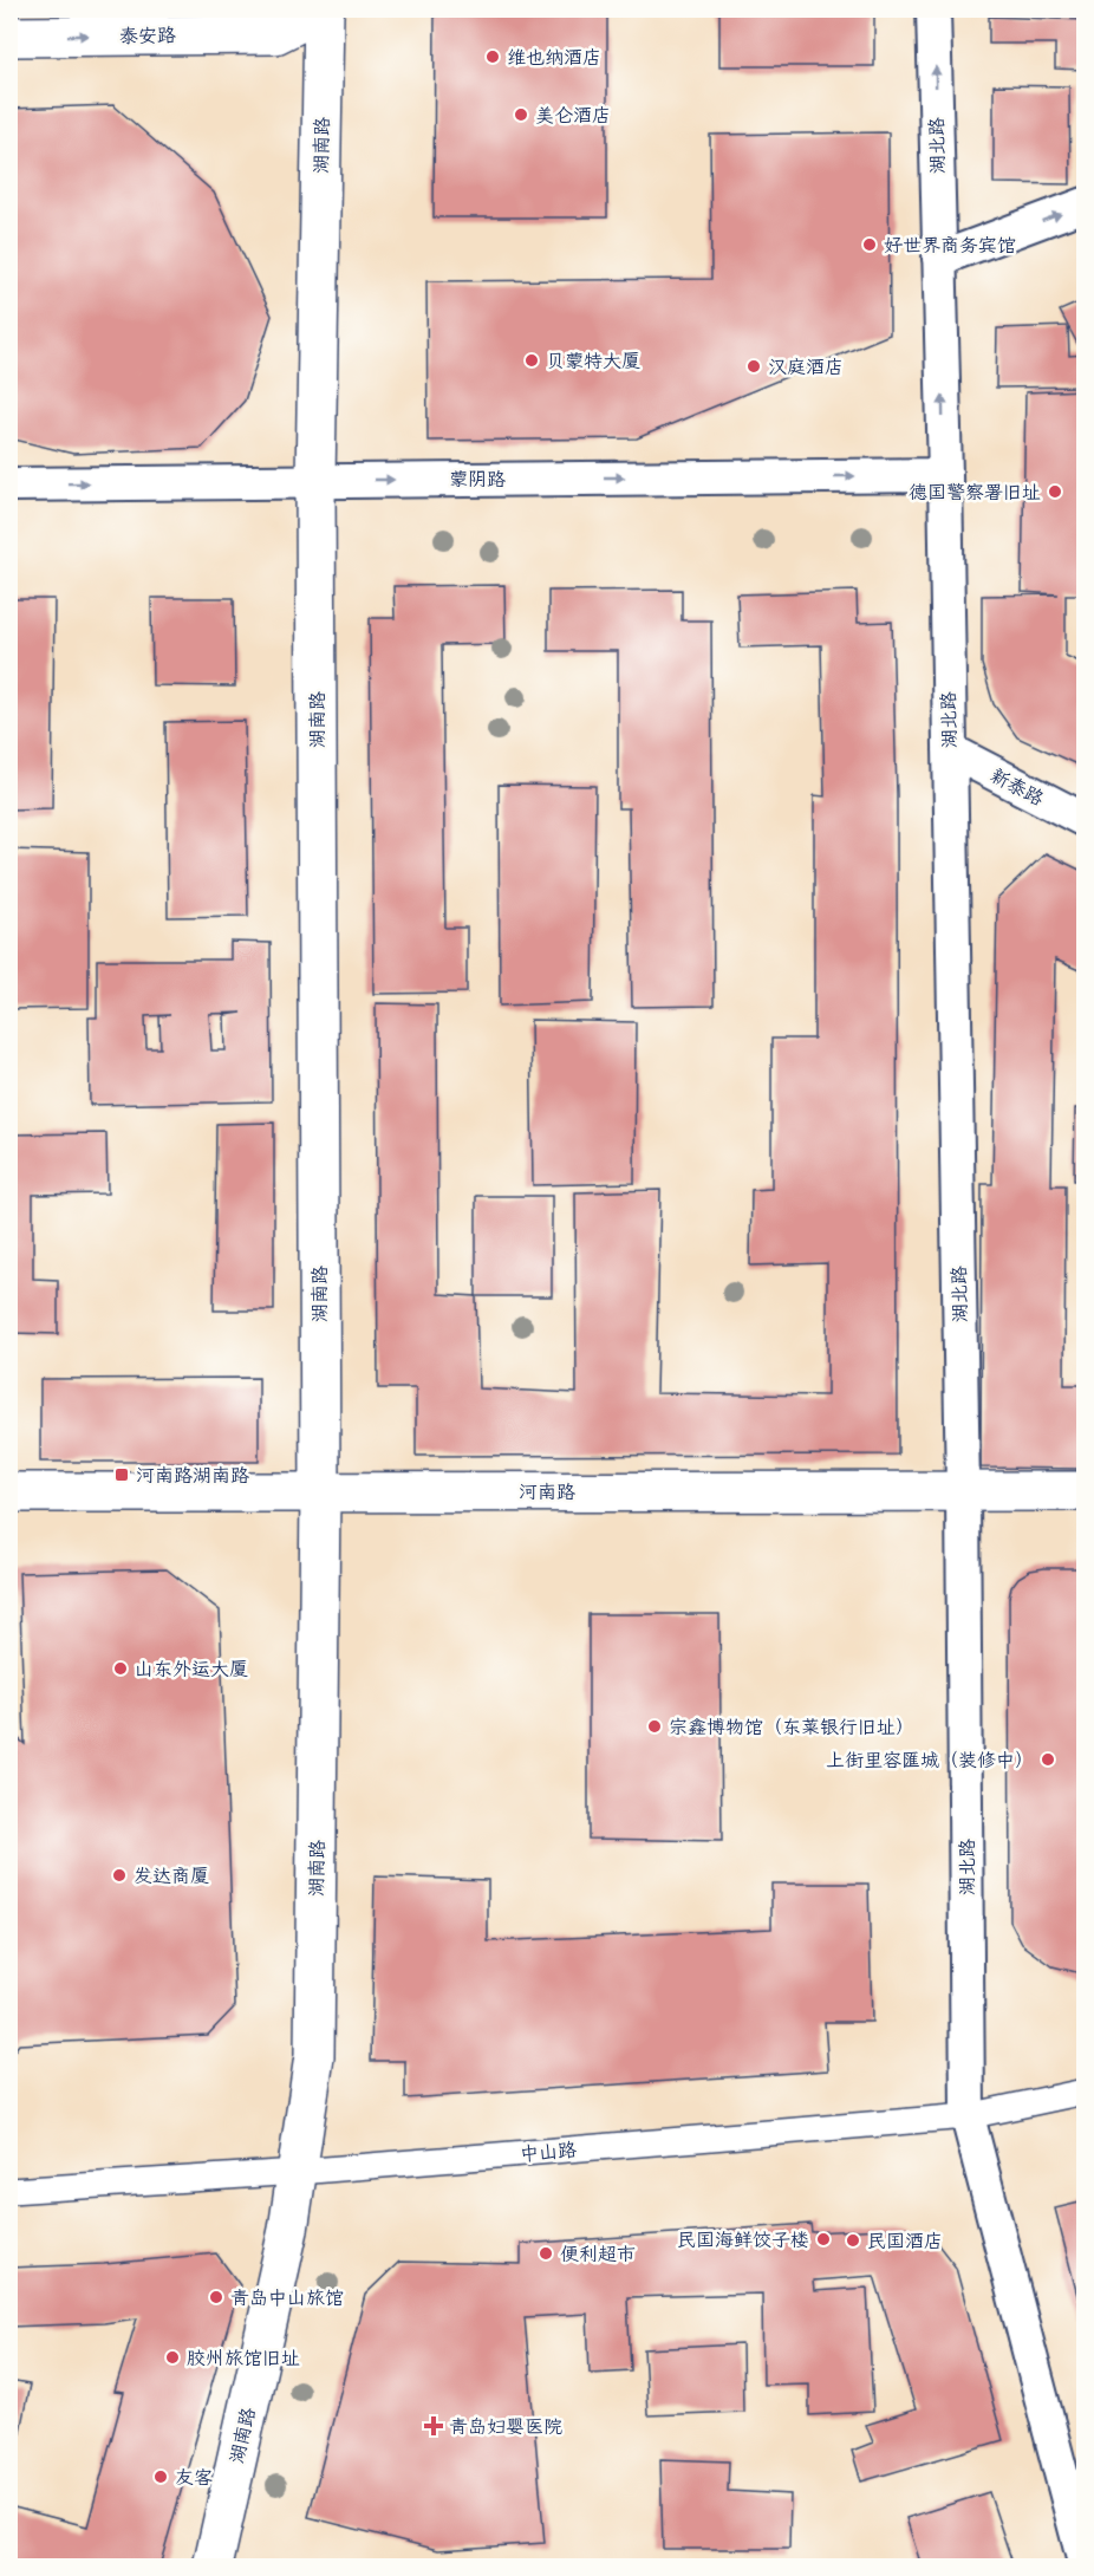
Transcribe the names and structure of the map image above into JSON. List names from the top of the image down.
{
  "streets": {
    "street": [
      "泰安路",
      "湖南路",
      "湖北路",
      "蒙阴路",
      "新泰路",
      "河南路",
      "中山路"
    ]
  },
  "crossings": [
    ["泰安路", "湖南路"],
    ["湖南路", "蒙阴路"],
    ["湖南路", "河南路"],
    ["湖南路", "中山路"],
    ["湖北路", "蒙阴路"],
    ["湖北路", "新泰路"],
    ["湖北路", "河南路"],
    ["湖北路", "中山路"]
  ],
  "one_way": ["泰安路", "蒙阴路"],
  "places": {
    "other": [
      "维也纳酒店",
      "美仑酒店",
      "好世界商务宾馆",
      "贝蒙特大厦",
      "汉庭酒店",
      "德国警察署旧址",
      "山东外运大厦",
      "宗鑫博物馆（东莱银行旧址）",
      "上街里容匯城（装修中）",
      "发达商厦",
      "民国海鲜饺子楼",
      "民国酒店",
      "便利超市",
      "青岛中山旅馆",
      "胶州旅馆旧址",
      "友客"
    ],
    "transit": ["河南路湖南路"],
    "health": ["青岛妇婴医院"]
  }
}
